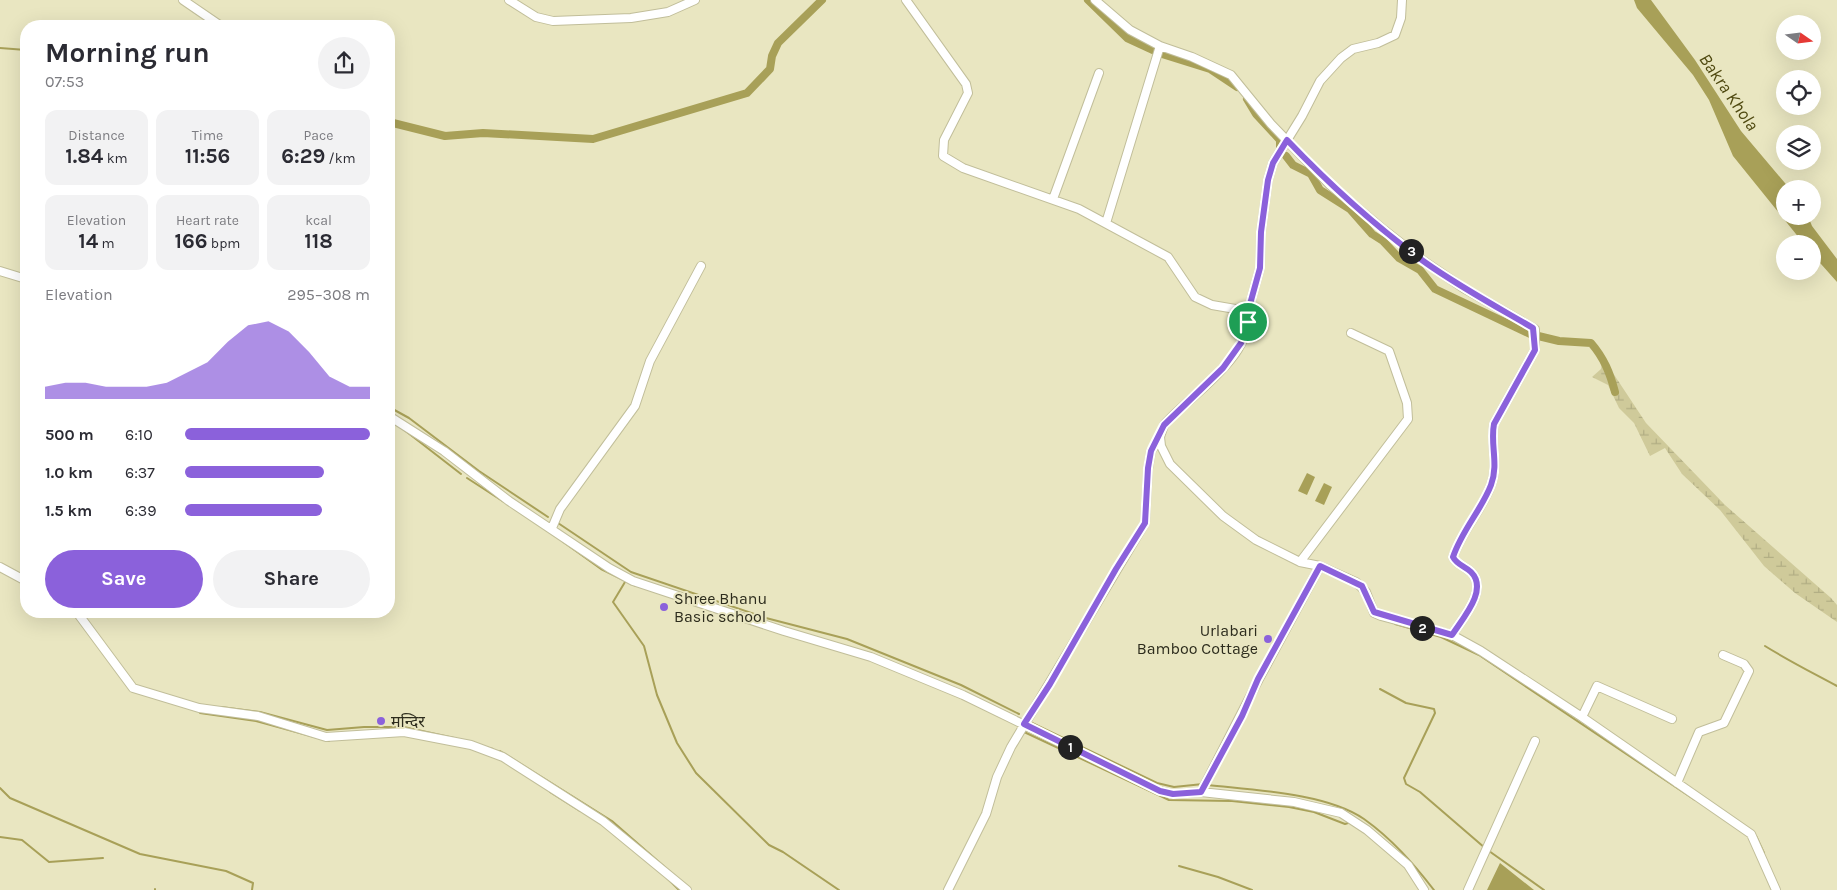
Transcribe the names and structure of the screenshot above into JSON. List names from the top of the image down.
{
  "water": ["Bakra Khola"],
  "places": ["Shree Bhanu Basic school", "Urlabari Bamboo Cottage", "मन्दिर"],
  "north": "right",
  "page": {
    "map_buttons": ["+", "−"],
    "heading": ["Morning run", "07:53"],
    "stats": [
      ["Distance", "1.84 km"],
      ["Time", "11:56"],
      ["Pace", "6:29 /km"],
      ["Elevation", "14 m"],
      ["Heart rate", "166 bpm"],
      ["kcal", "118"]
    ],
    "pins": ["3", "2", "1"],
    "chart": ["Elevation", "295–308 m"],
    "list": [
      {
        "name": "500 m",
        "note": "6:10"
      },
      {
        "name": "1.0 km",
        "note": "6:37"
      },
      {
        "name": "1.5 km",
        "note": "6:39"
      }
    ],
    "buttons": ["Save", "Share"]
  }
}
